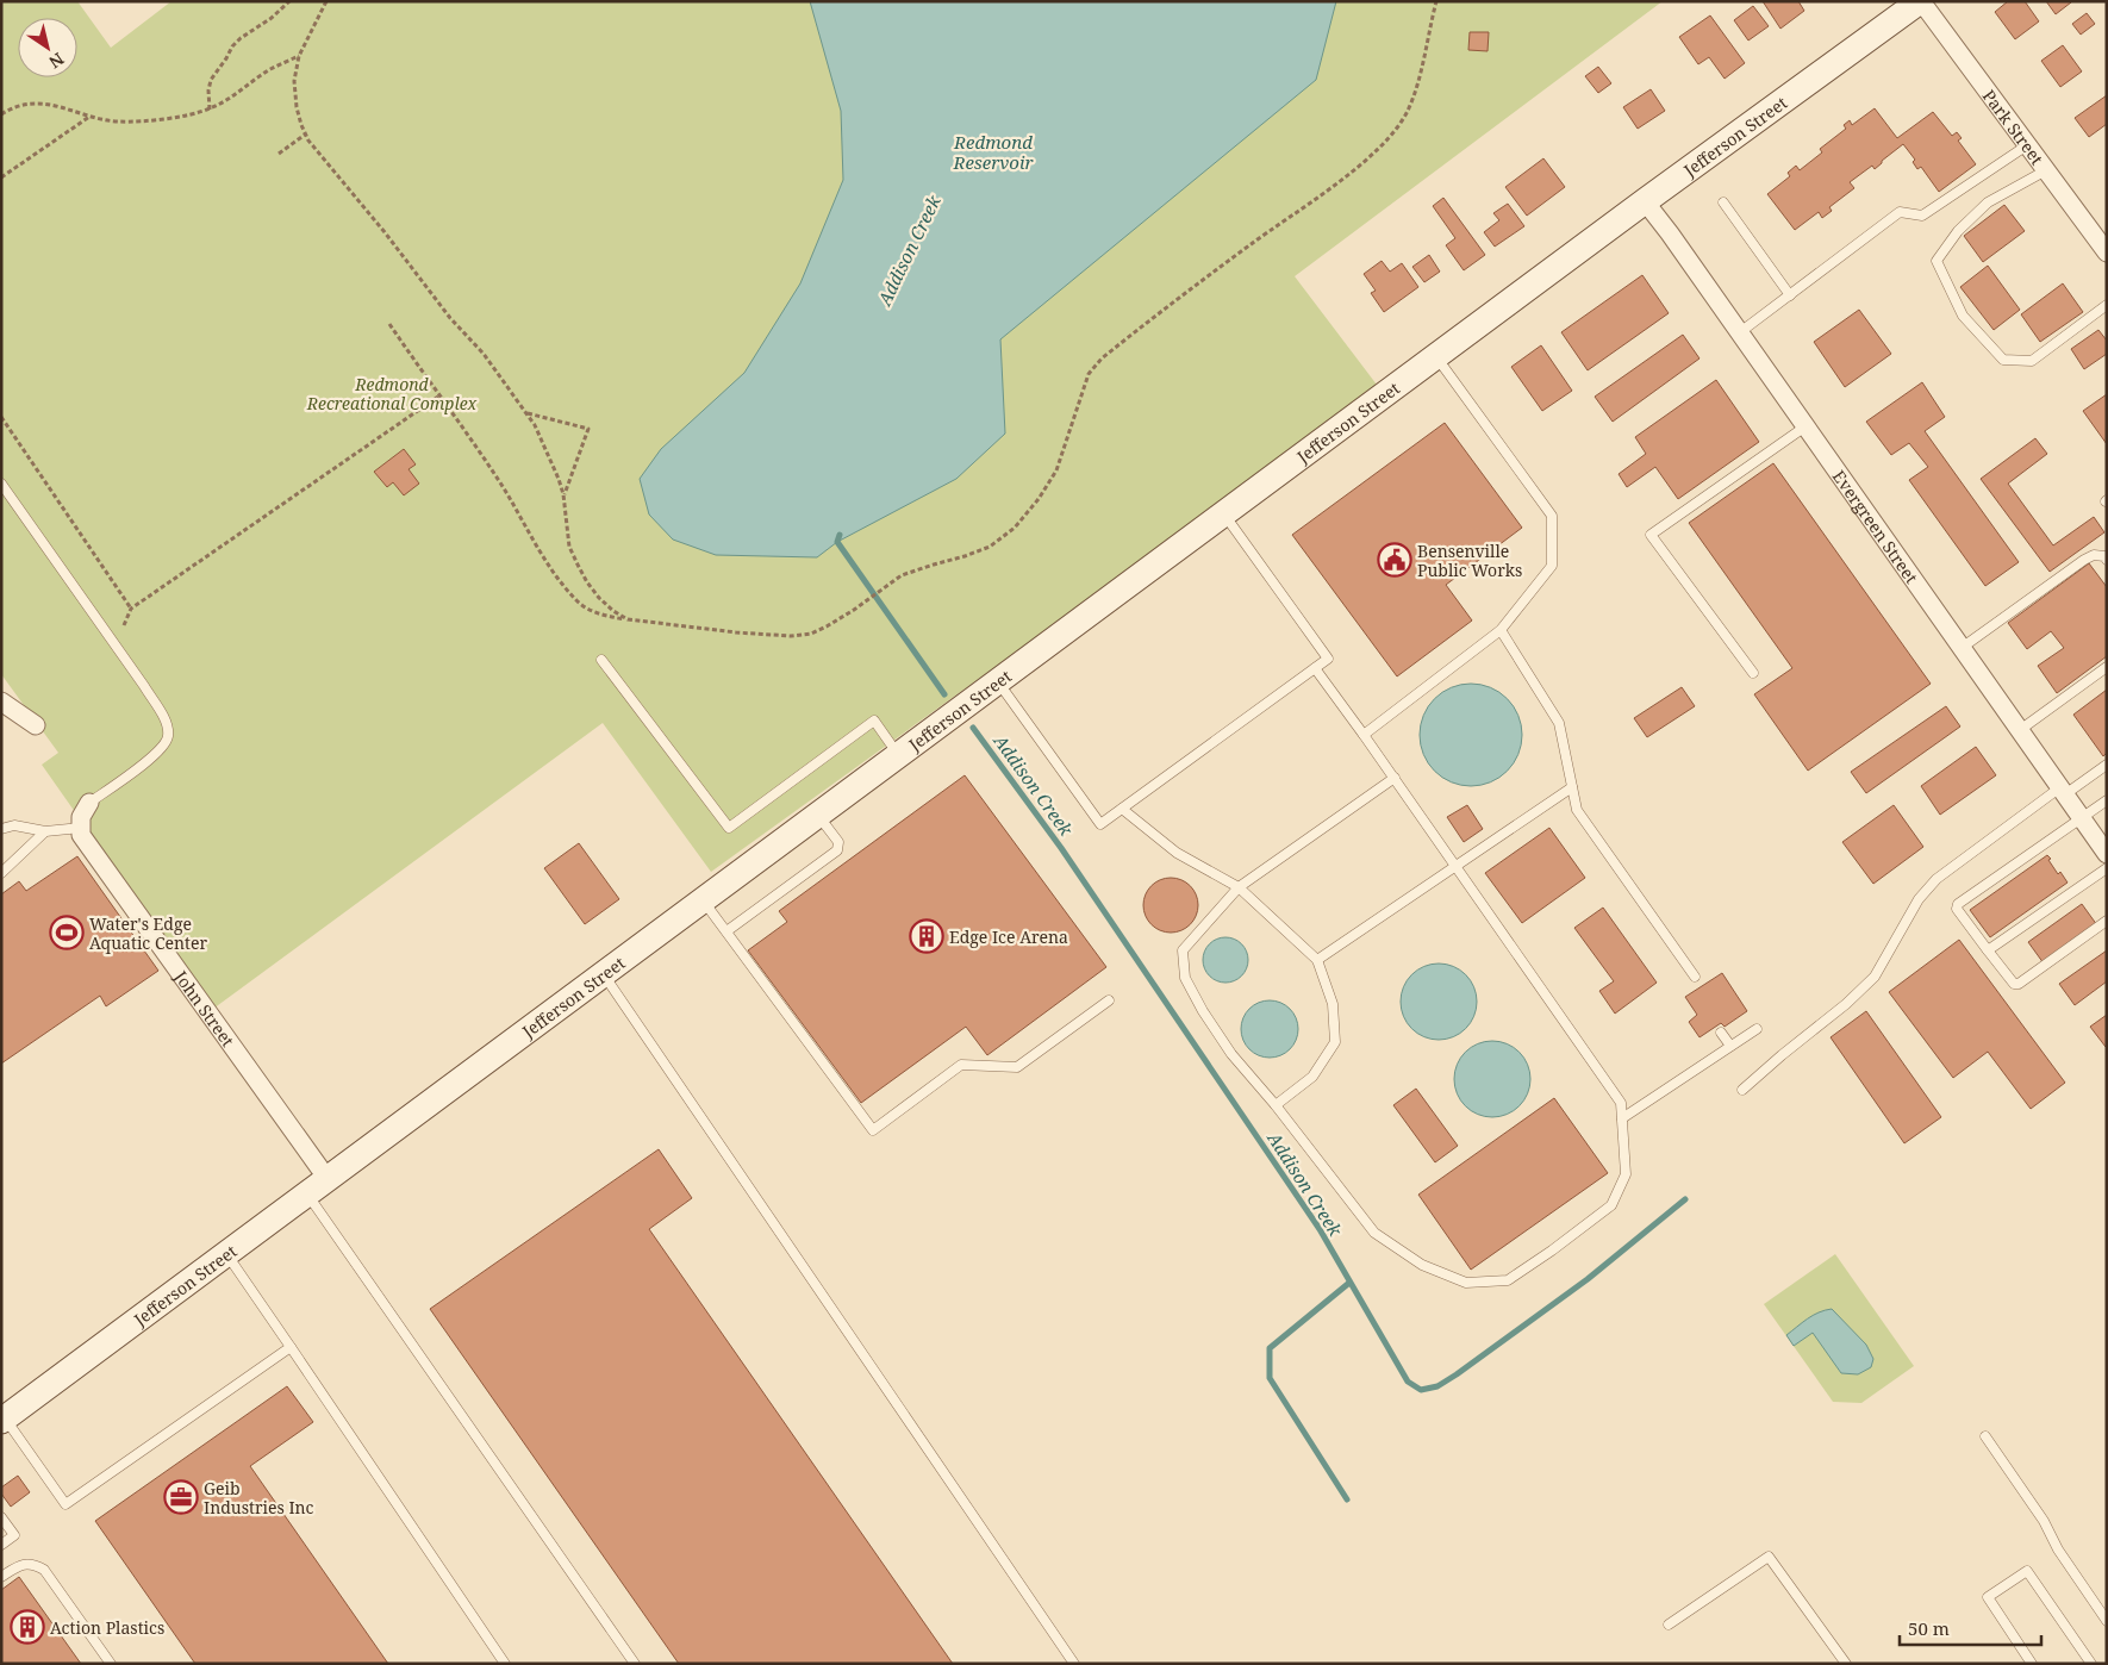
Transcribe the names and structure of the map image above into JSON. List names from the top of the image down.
{
  "streets": {
    "street": [
      "Park Street",
      "Jefferson Street",
      "Evergreen Street",
      "John Street"
    ]
  },
  "crossings": [
    ["Park Street", "Jefferson Street"],
    ["Jefferson Street", "Evergreen Street"],
    ["Jefferson Street", "John Street"]
  ],
  "water": ["Redmond Reservoir", "Addison Creek"],
  "parks": ["Redmond Recreational Complex"],
  "places": {
    "public building": ["Bensenville Public Works"],
    "sports": ["Water's Edge Aquatic Center"],
    "building": ["Edge Ice Arena", "Action Plastics"],
    "office": ["Geib Industries Inc"]
  },
  "scale_bar": "50 m",
  "north": "bottom right"
}
